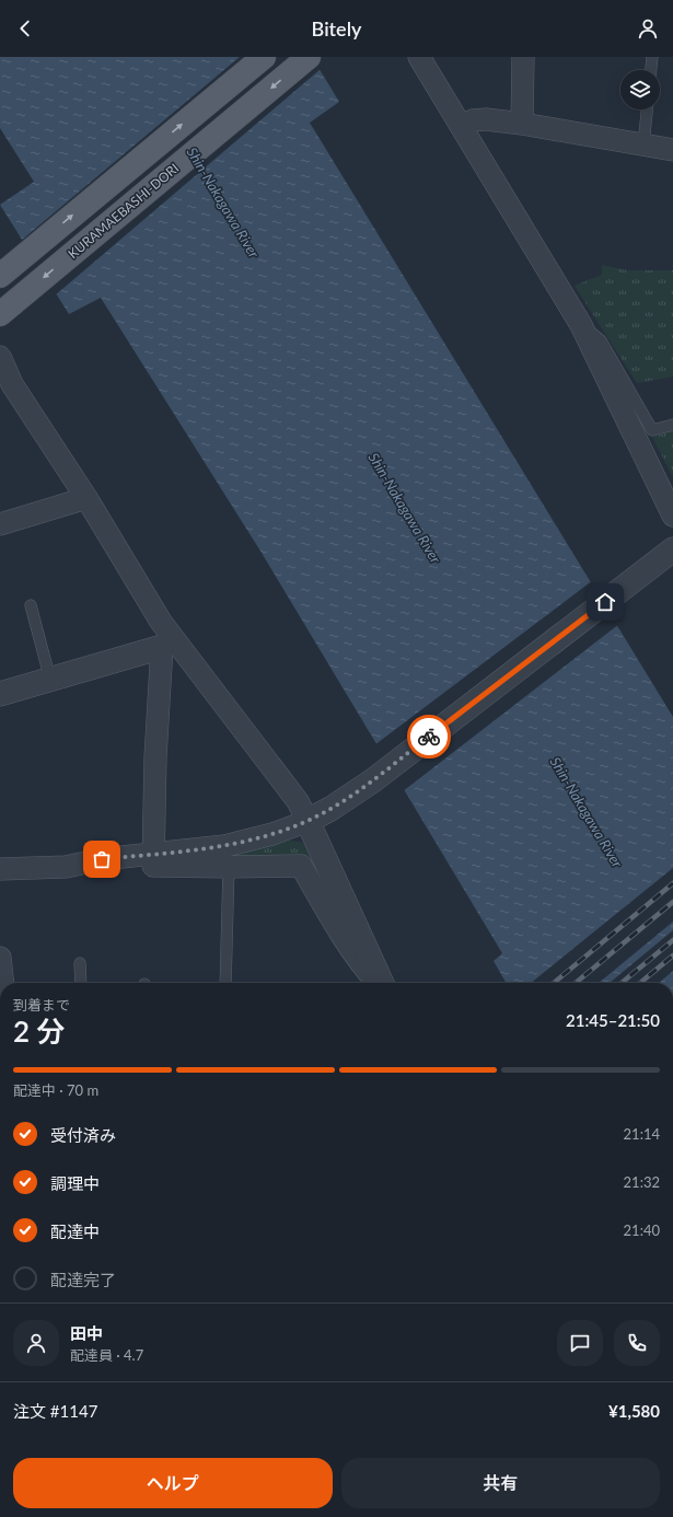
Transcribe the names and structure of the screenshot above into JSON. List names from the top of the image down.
{
  "streets": {
    "main road": ["KURAMAEBASHI-DORI"]
  },
  "water": ["Shin-Nakagawa River"],
  "page": {
    "header": "Bitely",
    "heading": ["2 分", "到着まで", "21:45–21:50"],
    "panel": [
      "田中",
      "配達員 · 4.7",
      "注文 #1147",
      "¥1,580"
    ],
    "bar": "配達中 · 70 m",
    "list": [
      ["受付済み", "21:14"],
      ["調理中", "21:32"],
      ["配達中", "21:40"],
      "配達完了"
    ],
    "buttons": ["ヘルプ", "共有"]
  }
}
